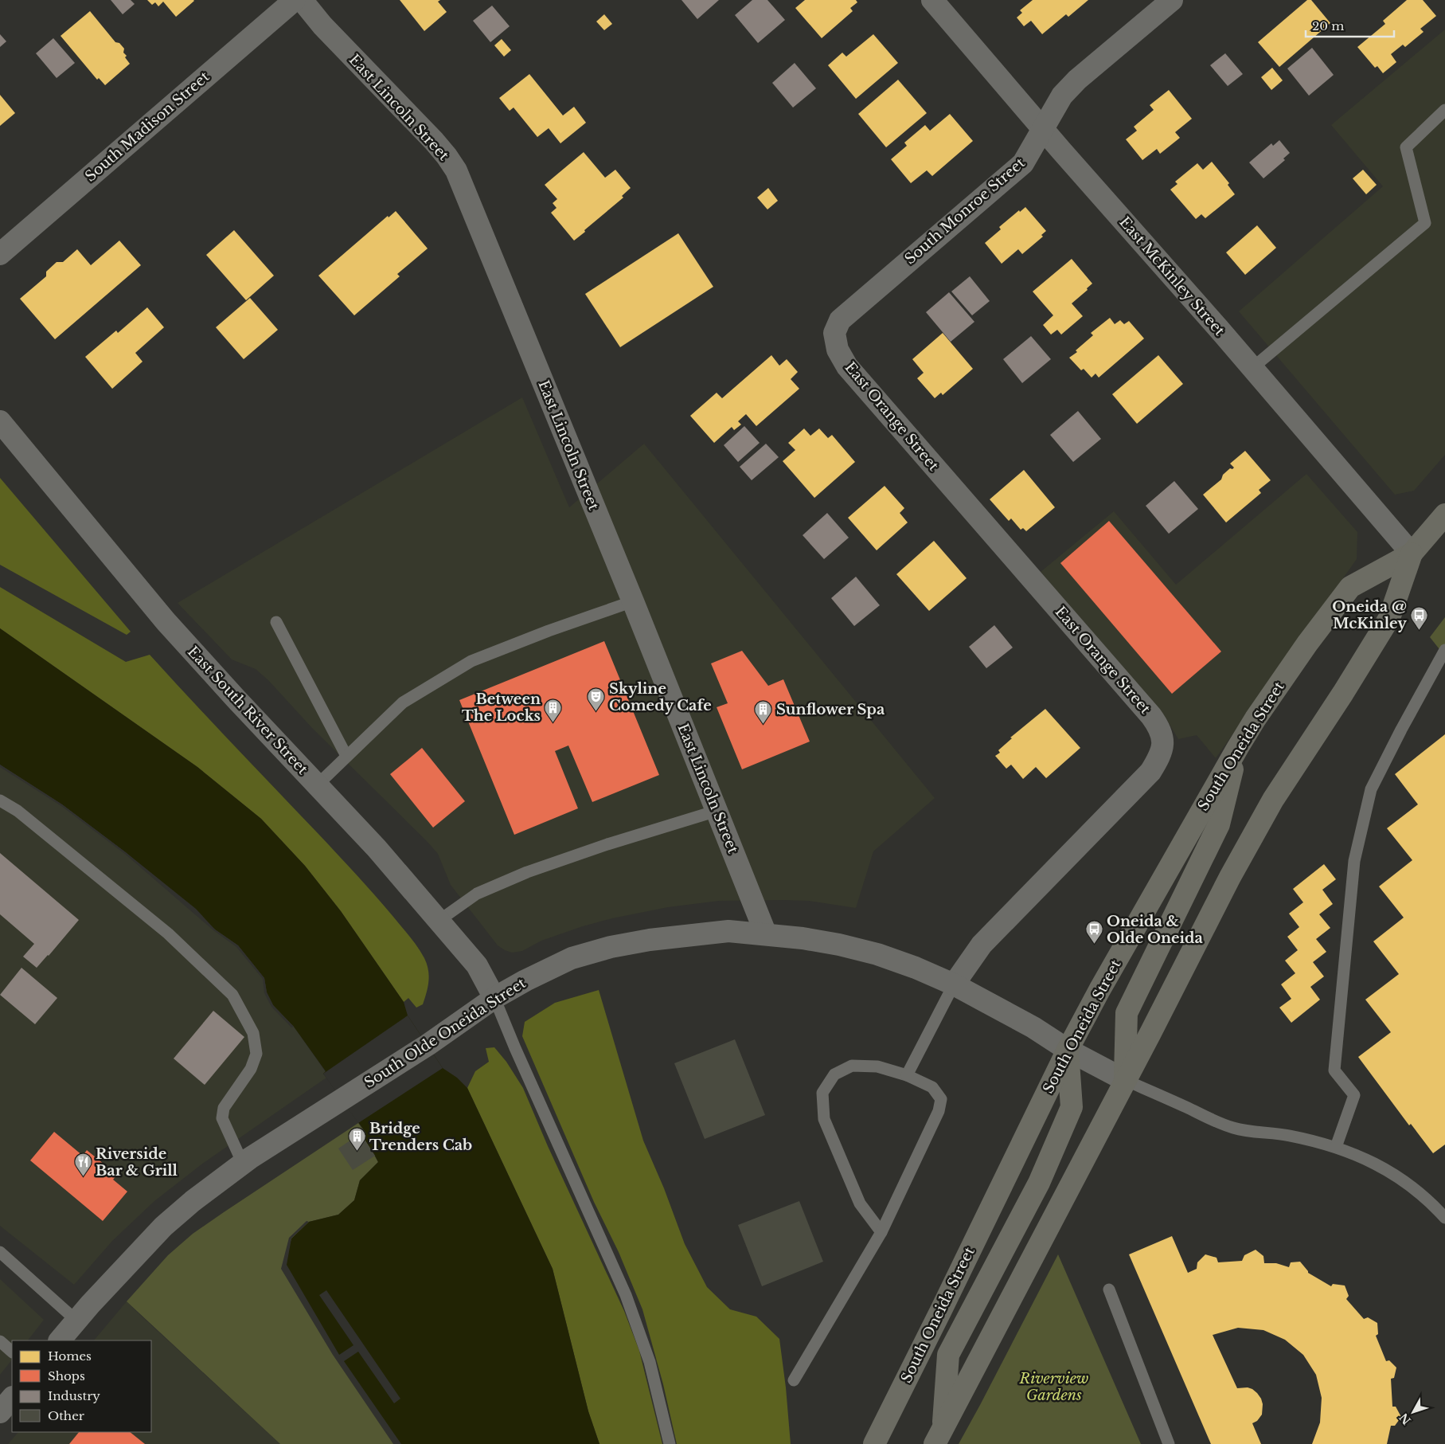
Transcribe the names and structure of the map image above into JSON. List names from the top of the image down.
{
  "streets": {
    "main road": ["South Oneida Street"],
    "street": [
      "East Lincoln Street",
      "South Madison Street",
      "South Monroe Street",
      "East McKinley Street",
      "East Orange Street",
      "East South River Street",
      "South Olde Oneida Street"
    ]
  },
  "crossings": [
    ["East Lincoln Street", "South Olde Oneida Street"],
    ["South Monroe Street", "East McKinley Street"],
    ["South Monroe Street", "East Orange Street"],
    ["East McKinley Street", "South Oneida Street"],
    ["East Orange Street", "South Olde Oneida Street"],
    ["East South River Street", "South Olde Oneida Street"],
    ["South Oneida Street", "South Olde Oneida Street"]
  ],
  "parks": ["Riverview Gardens"],
  "places": {
    "bus stop": ["Oneida @ McKinley", "Oneida & Olde Oneida"],
    "theatre": ["Skyline Comedy Cafe"],
    "building": ["Between The Locks", "Sunflower Spa", "Bridge Trenders Cab"],
    "restaurant": ["Riverside Bar & Grill"]
  },
  "legend": [
    "Homes",
    "Shops",
    "Industry",
    "Other"
  ],
  "scale_bar": "20 m",
  "north": "bottom left"
}
